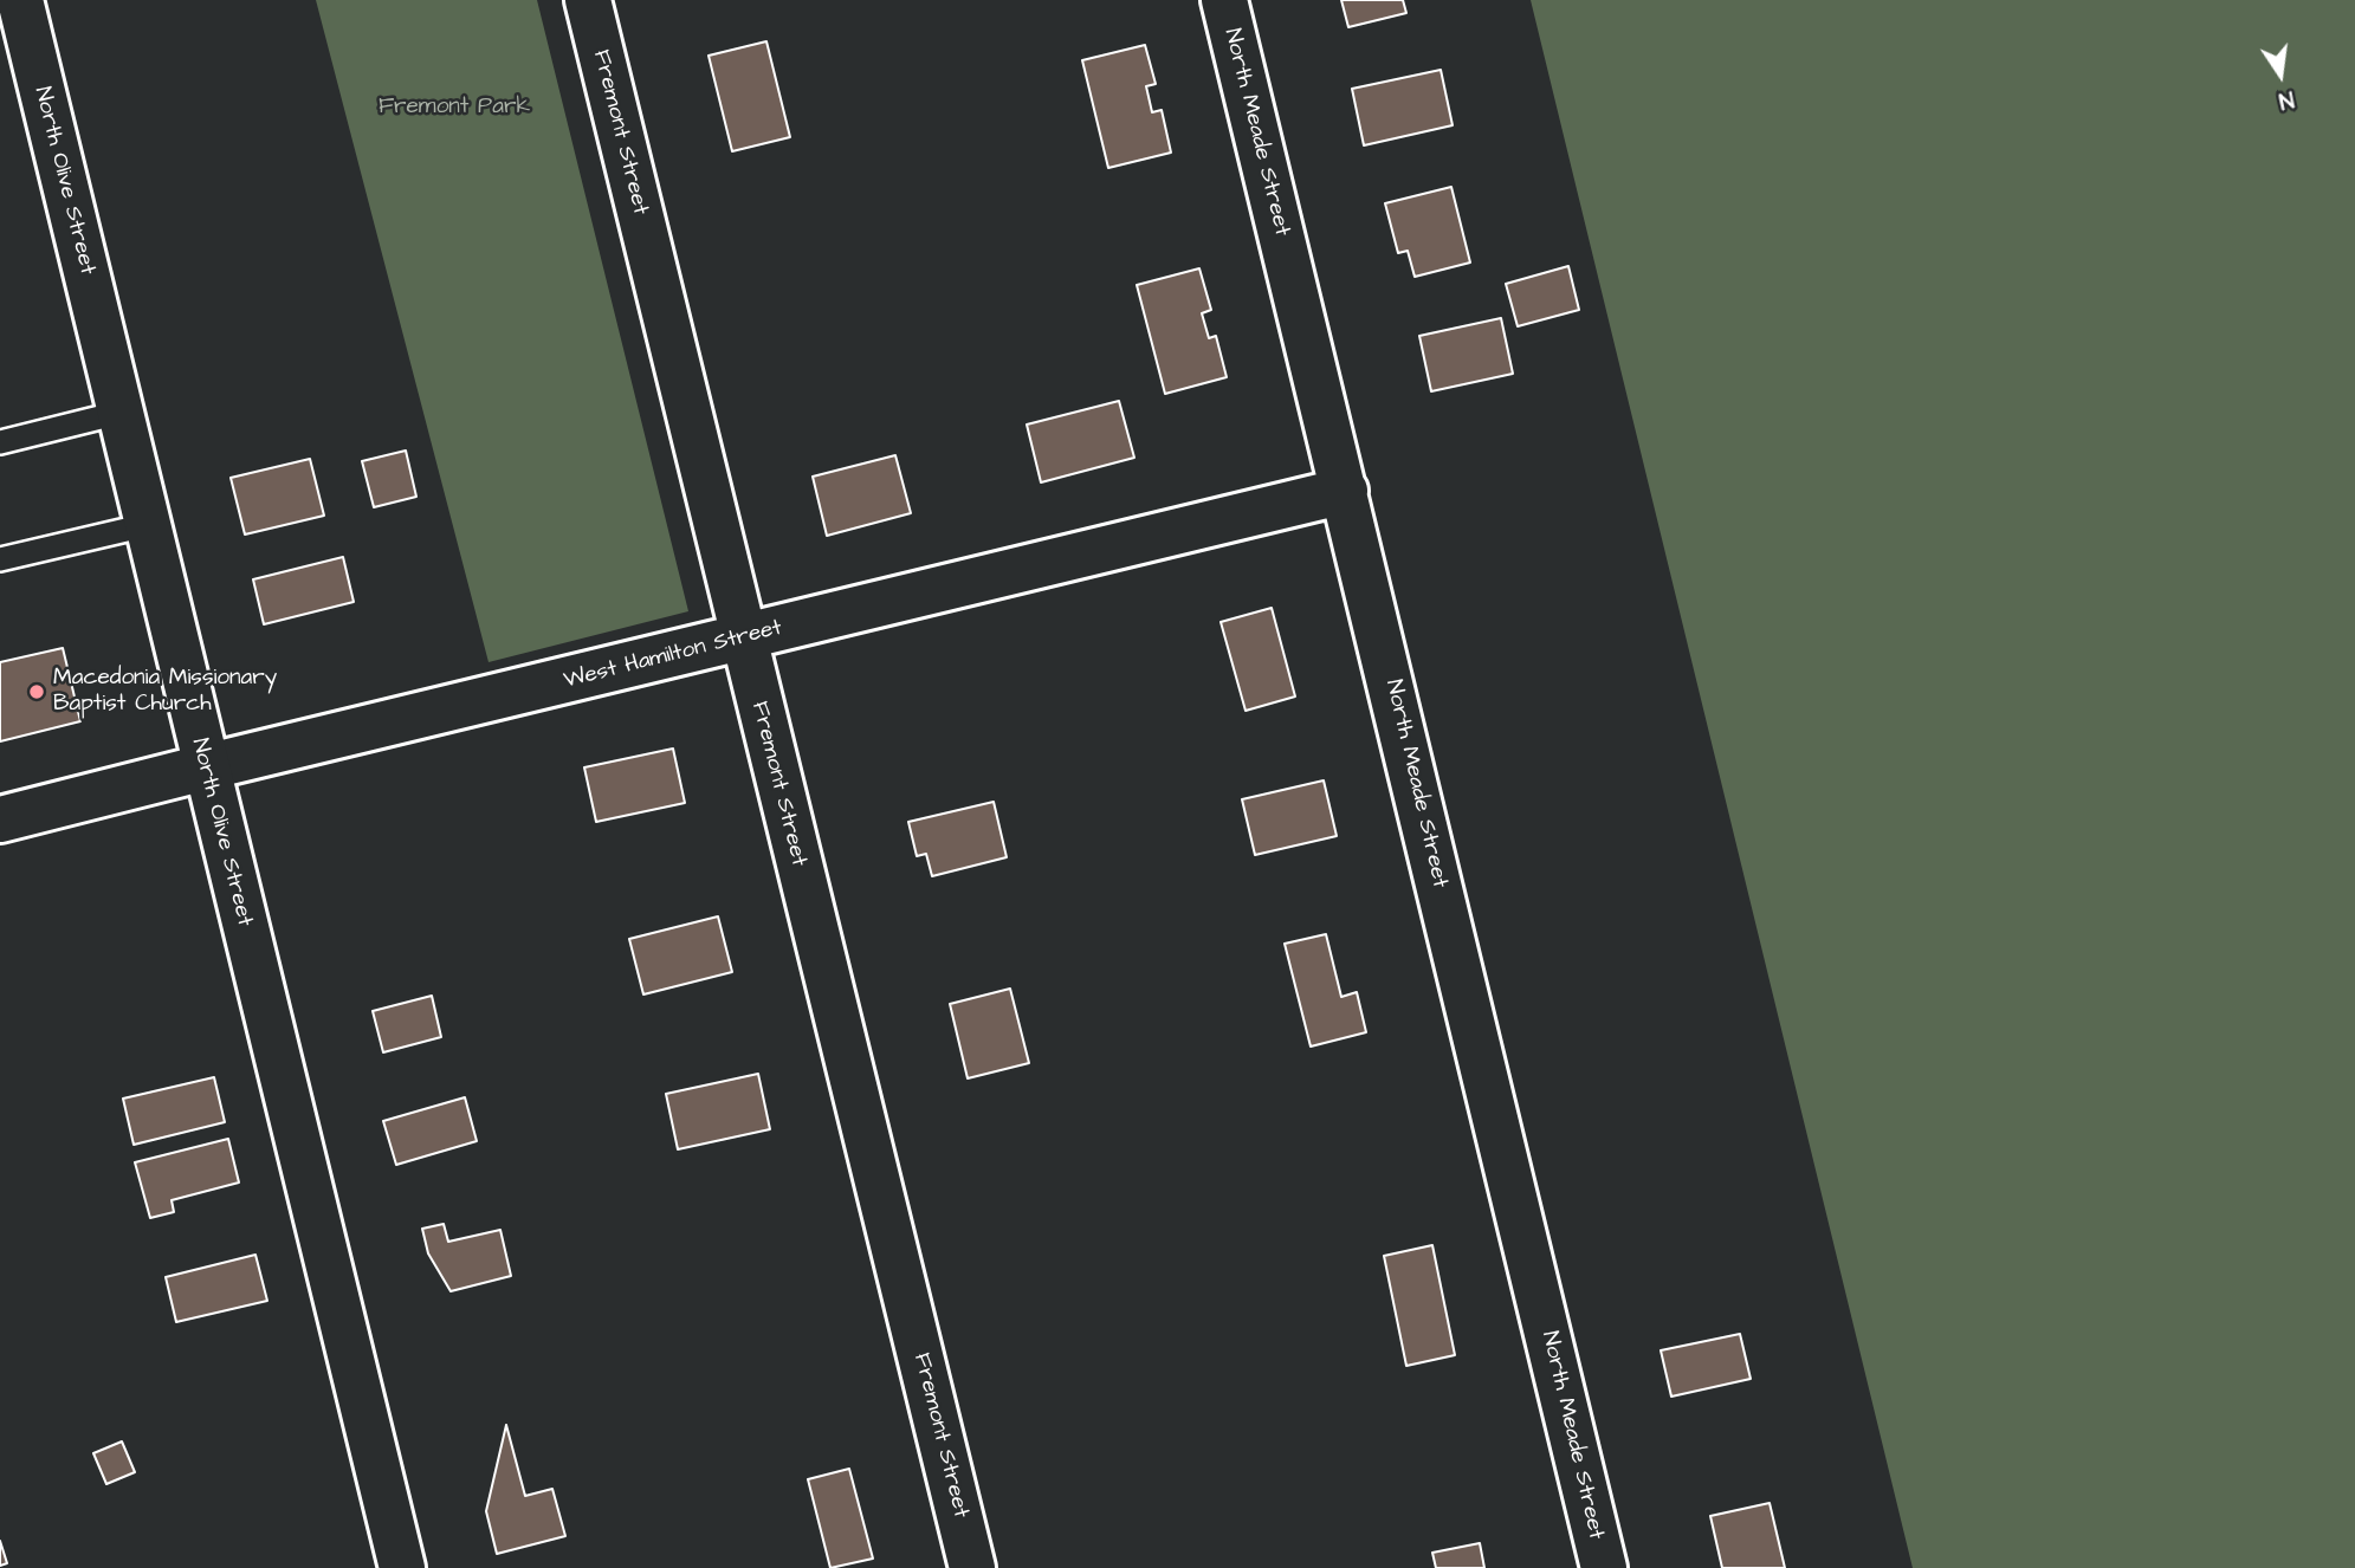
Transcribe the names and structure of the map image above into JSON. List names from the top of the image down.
{
  "streets": {
    "street": [
      "Fremont Street",
      "North Meade Street",
      "North Olive Street",
      "West Hamilton Street"
    ]
  },
  "crossings": [
    ["Fremont Street", "West Hamilton Street"],
    ["North Meade Street", "West Hamilton Street"],
    ["North Olive Street", "West Hamilton Street"]
  ],
  "parks": ["Fremont Park"],
  "places": ["Macedonia Missionary Baptist Church"],
  "north": "bottom"
}
